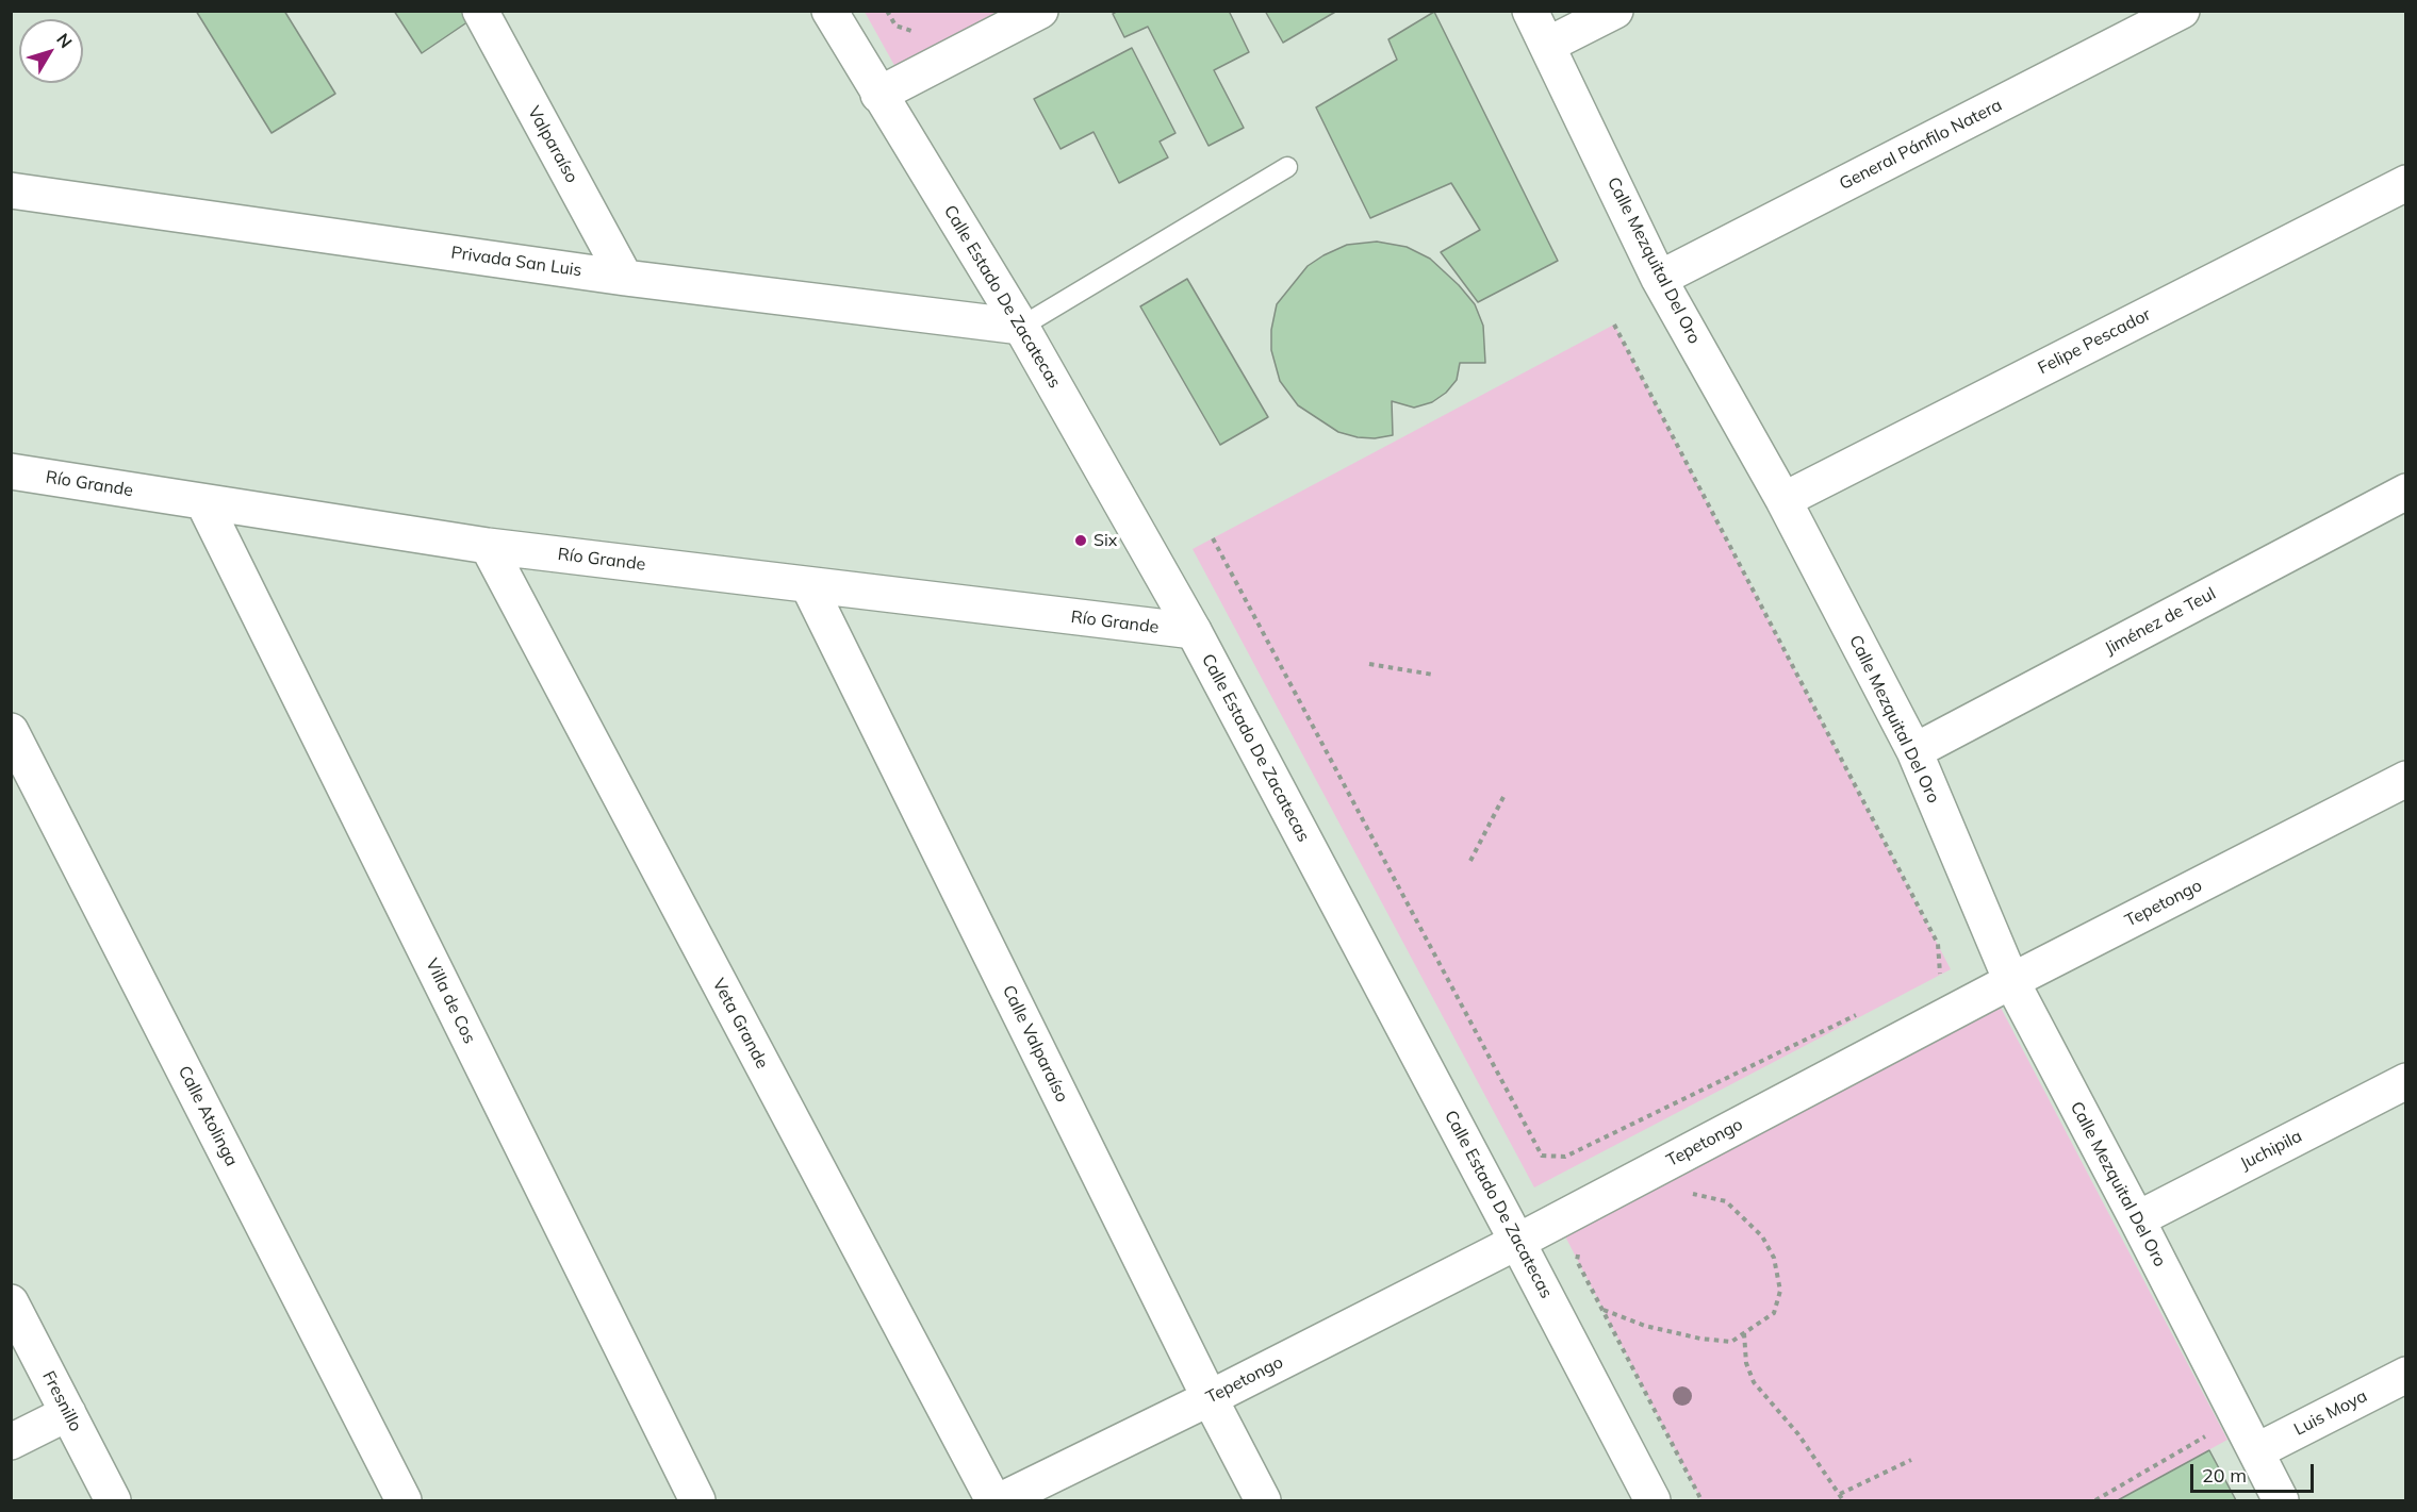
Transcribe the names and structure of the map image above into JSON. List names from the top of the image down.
{
  "streets": {
    "street": [
      "Valparaíso",
      "General Pánfilo Natera",
      "Calle Mezquital Del Oro",
      "Privada San Luis",
      "Calle Estado De Zacatecas",
      "Felipe Pescador",
      "Río Grande",
      "Jiménez de Teul",
      "Tepetongo",
      "Villa de Cos",
      "Veta Grande",
      "Calle Valparaíso",
      "Calle Atolinga",
      "Juchipila",
      "Fresnillo",
      "Luis Moya"
    ]
  },
  "crossings": [
    ["Valparaíso", "Privada San Luis"],
    ["General Pánfilo Natera", "Calle Mezquital Del Oro"],
    ["Calle Mezquital Del Oro", "Felipe Pescador"],
    ["Calle Mezquital Del Oro", "Jiménez de Teul"],
    ["Calle Mezquital Del Oro", "Tepetongo"],
    ["Calle Mezquital Del Oro", "Juchipila"],
    ["Calle Mezquital Del Oro", "Luis Moya"],
    ["Privada San Luis", "Calle Estado De Zacatecas"],
    ["Calle Estado De Zacatecas", "Río Grande"],
    ["Calle Estado De Zacatecas", "Tepetongo"],
    ["Río Grande", "Villa de Cos"],
    ["Río Grande", "Veta Grande"],
    ["Río Grande", "Calle Valparaíso"],
    ["Tepetongo", "Calle Valparaíso"]
  ],
  "places": ["Six"],
  "scale_bar": "20 m",
  "north": "top right"
}
